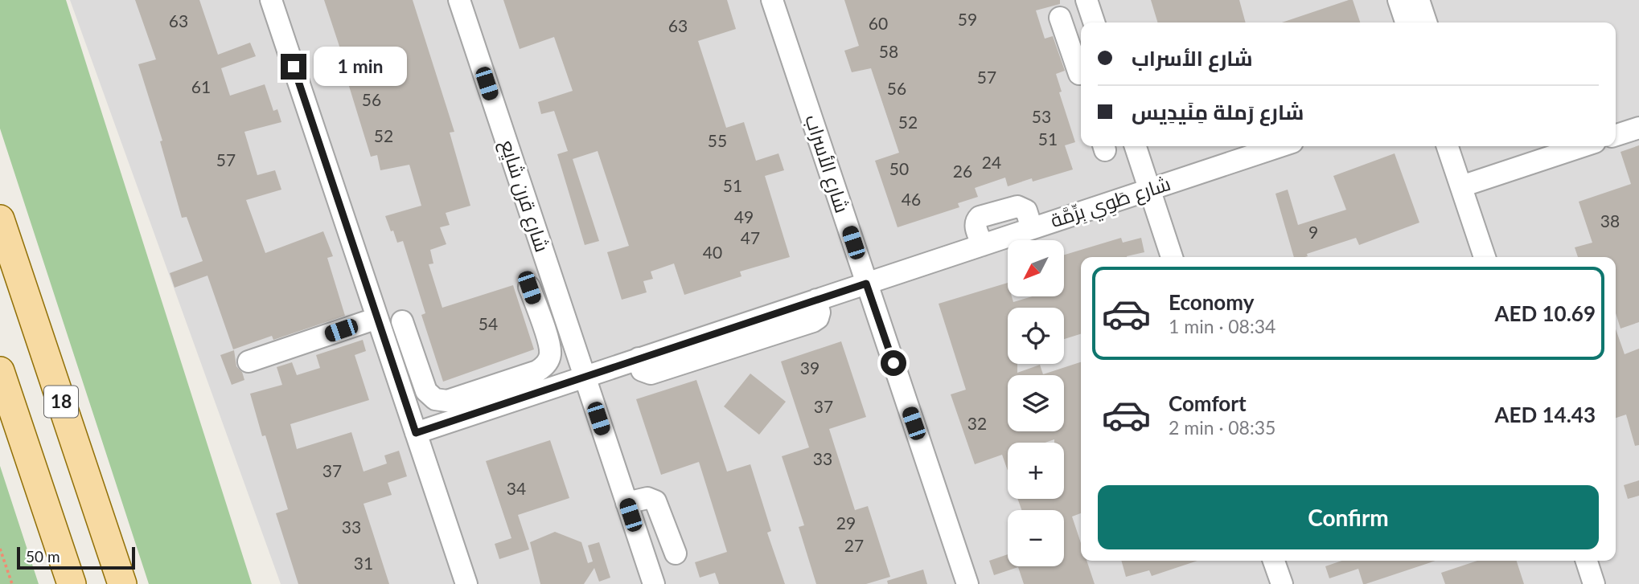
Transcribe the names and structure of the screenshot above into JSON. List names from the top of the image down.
{
  "streets": {
    "main road": ["18"],
    "street": ["شارع الأسراب", "شارع قرن شايِع", "شارع طَوِي بِرِّمَّة"]
  },
  "crossings": [
    ["شارع الأسراب", "شارع طَوِي بِرِّمَّة"],
    ["شارع قرن شايِع", "شارع طَوِي بِرِّمَّة"]
  ],
  "house_numbers": [
    "59",
    "63",
    "60",
    "63",
    "58",
    "57",
    "61",
    "56",
    "56",
    "53",
    "52",
    "52",
    "51",
    "55",
    "57",
    "24",
    "50",
    "26",
    "51",
    "46",
    "49",
    "38",
    "9",
    "47",
    "40",
    "54",
    "39",
    "37",
    "32",
    "33",
    "37",
    "34",
    "29",
    "33",
    "27",
    "31"
  ],
  "scale_bar": "50 m",
  "north": "bottom left",
  "page": {
    "banner": ["شارع الأسراب", "شارع رَملة مِنَيدِيس"],
    "bubble": "1 min",
    "map_buttons": ["+", "−"],
    "list": [
      {
        "name": "Economy",
        "note": "1 min · 08:34",
        "value": "AED 10.69"
      },
      {
        "name": "Comfort",
        "note": "2 min · 08:35",
        "value": "AED 14.43"
      }
    ],
    "buttons": "Confirm",
    "scale": "50 m"
  }
}
